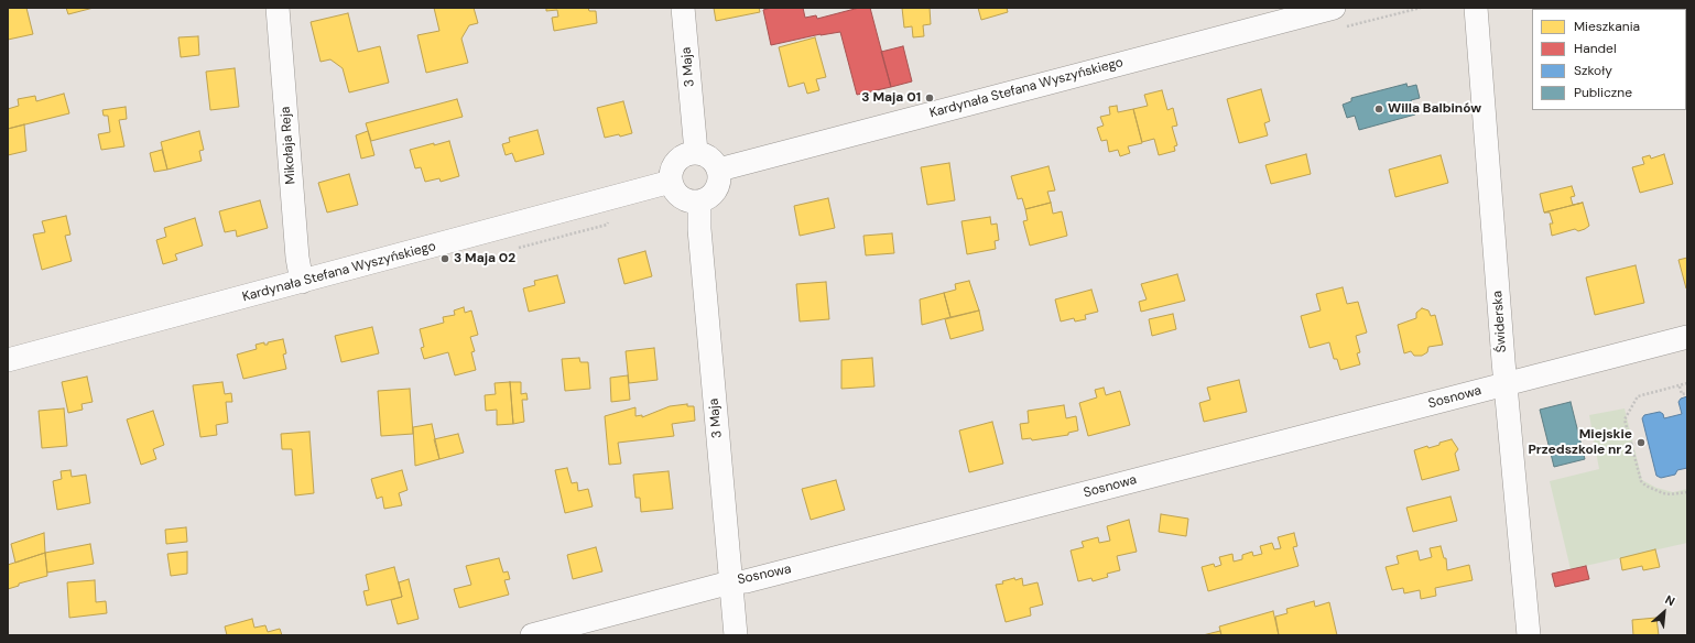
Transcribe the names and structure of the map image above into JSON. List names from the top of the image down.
{
  "streets": {
    "street": [
      "3 Maja",
      "Kardynała Stefana Wyszyńskiego",
      "Mikołaja Reja",
      "Świderska",
      "Sosnowa"
    ]
  },
  "crossings": [
    ["3 Maja", "Kardynała Stefana Wyszyńskiego"],
    ["3 Maja", "Sosnowa"],
    ["Kardynała Stefana Wyszyńskiego", "Mikołaja Reja"],
    ["Świderska", "Sosnowa"]
  ],
  "places": [
    "3 Maja 01",
    "Willa Balbinów",
    "3 Maja 02",
    "Miejskie Przedszkole nr 2"
  ],
  "legend": [
    "Mieszkania",
    "Handel",
    "Szkoły",
    "Publiczne"
  ],
  "north": "top right"
}
